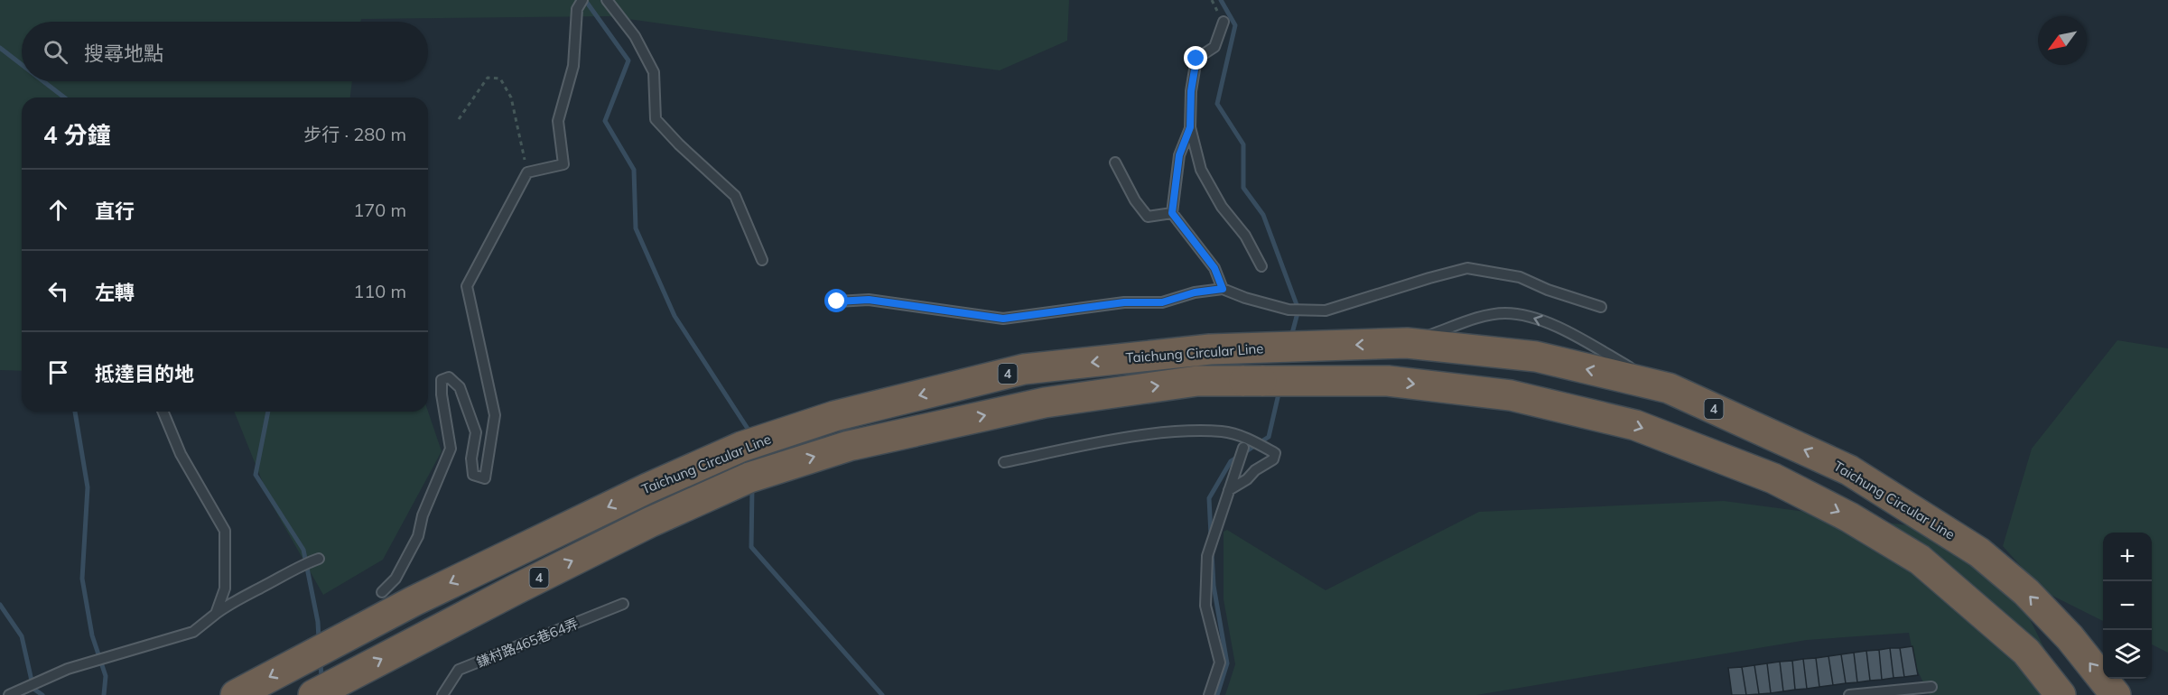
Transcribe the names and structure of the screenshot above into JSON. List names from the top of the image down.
{
  "streets": {
    "highway": ["Taichung Circular Line", "4"],
    "lane": ["鎌村路465巷64弄"]
  },
  "north": "bottom left",
  "page": {
    "search": "搜尋地點",
    "heading": ["4 分鐘", "步行 · 280 m"],
    "list": [
      ["直行", "170 m"],
      ["左轉", "110 m"],
      "抵達目的地"
    ],
    "map_buttons": ["+", "−"]
  }
}
